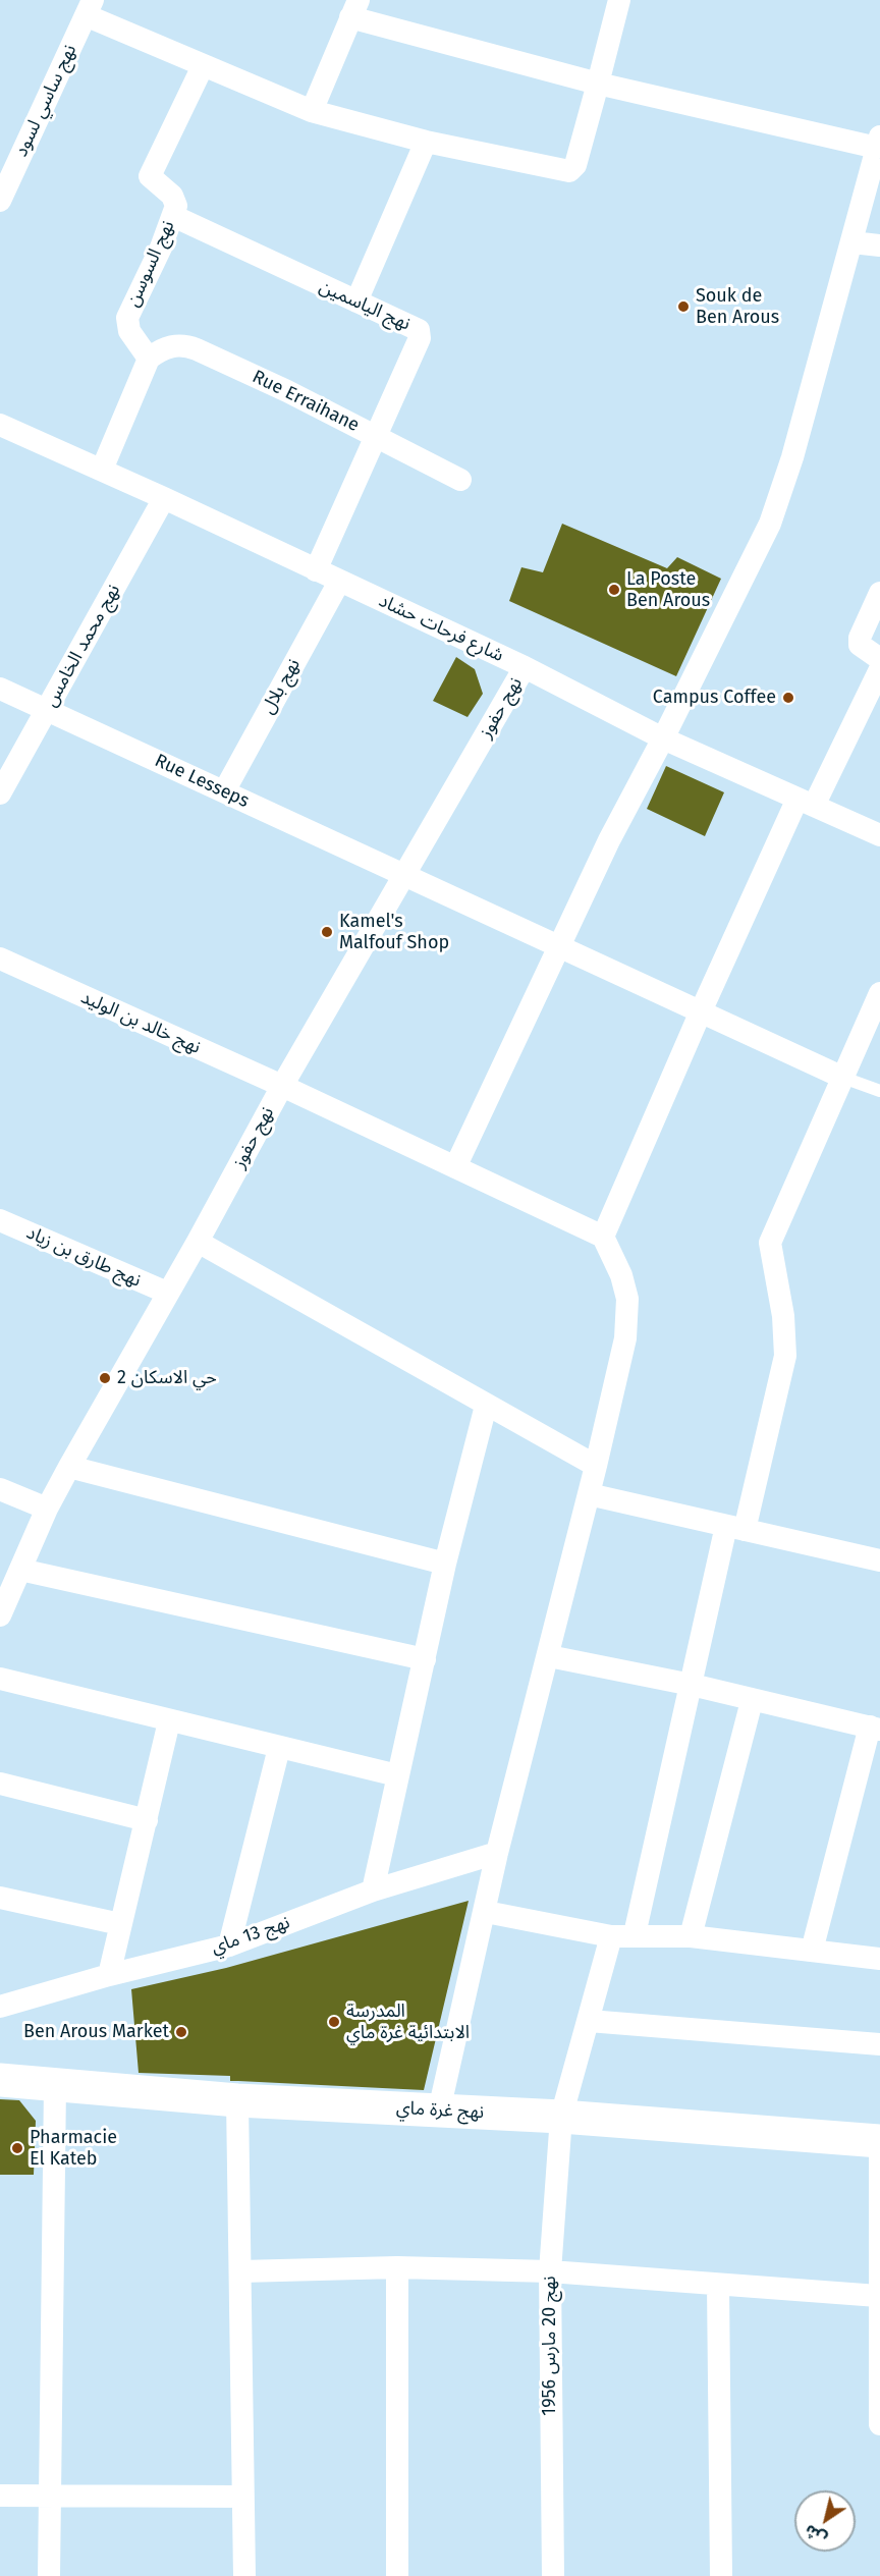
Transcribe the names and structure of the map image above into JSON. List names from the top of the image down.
{
  "streets": {
    "street": [
      "نهج ساسي لسود",
      "نهج السوسن",
      "نهج الياسمين",
      "Rue Erraihane",
      "شارع فرحات حشاد",
      "نهج محمد الخامس",
      "نهج بلال",
      "نهج حفوز",
      "Rue Lesseps",
      "نهج خالد بن الوليد",
      "نهج طارق بن زياد",
      "نهج 13 ماي",
      "نهج غرة ماي",
      "نهج 20 مارس 1956"
    ]
  },
  "crossings": [
    ["نهج السوسن", "نهج الياسمين"],
    ["نهج السوسن", "Rue Erraihane"],
    ["نهج الياسمين", "Rue Erraihane"],
    ["نهج الياسمين", "شارع فرحات حشاد"],
    ["شارع فرحات حشاد", "نهج محمد الخامس"],
    ["شارع فرحات حشاد", "نهج بلال"],
    ["شارع فرحات حشاد", "نهج حفوز"],
    ["نهج محمد الخامس", "Rue Lesseps"],
    ["نهج بلال", "Rue Lesseps"],
    ["نهج حفوز", "Rue Lesseps"],
    ["نهج حفوز", "نهج خالد بن الوليد"],
    ["نهج حفوز", "نهج طارق بن زياد"],
    ["نهج غرة ماي", "نهج 20 مارس 1956"]
  ],
  "places": [
    "Souk de Ben Arous",
    "La Poste Ben Arous",
    "Campus Coffee",
    "Kamel's Malfouf Shop",
    "حي الاسكان 2",
    "المدرسة الابتدائية غرة ماي",
    "Ben Arous Market",
    "Pharmacie El Kateb"
  ],
  "north": "bottom left"
}
